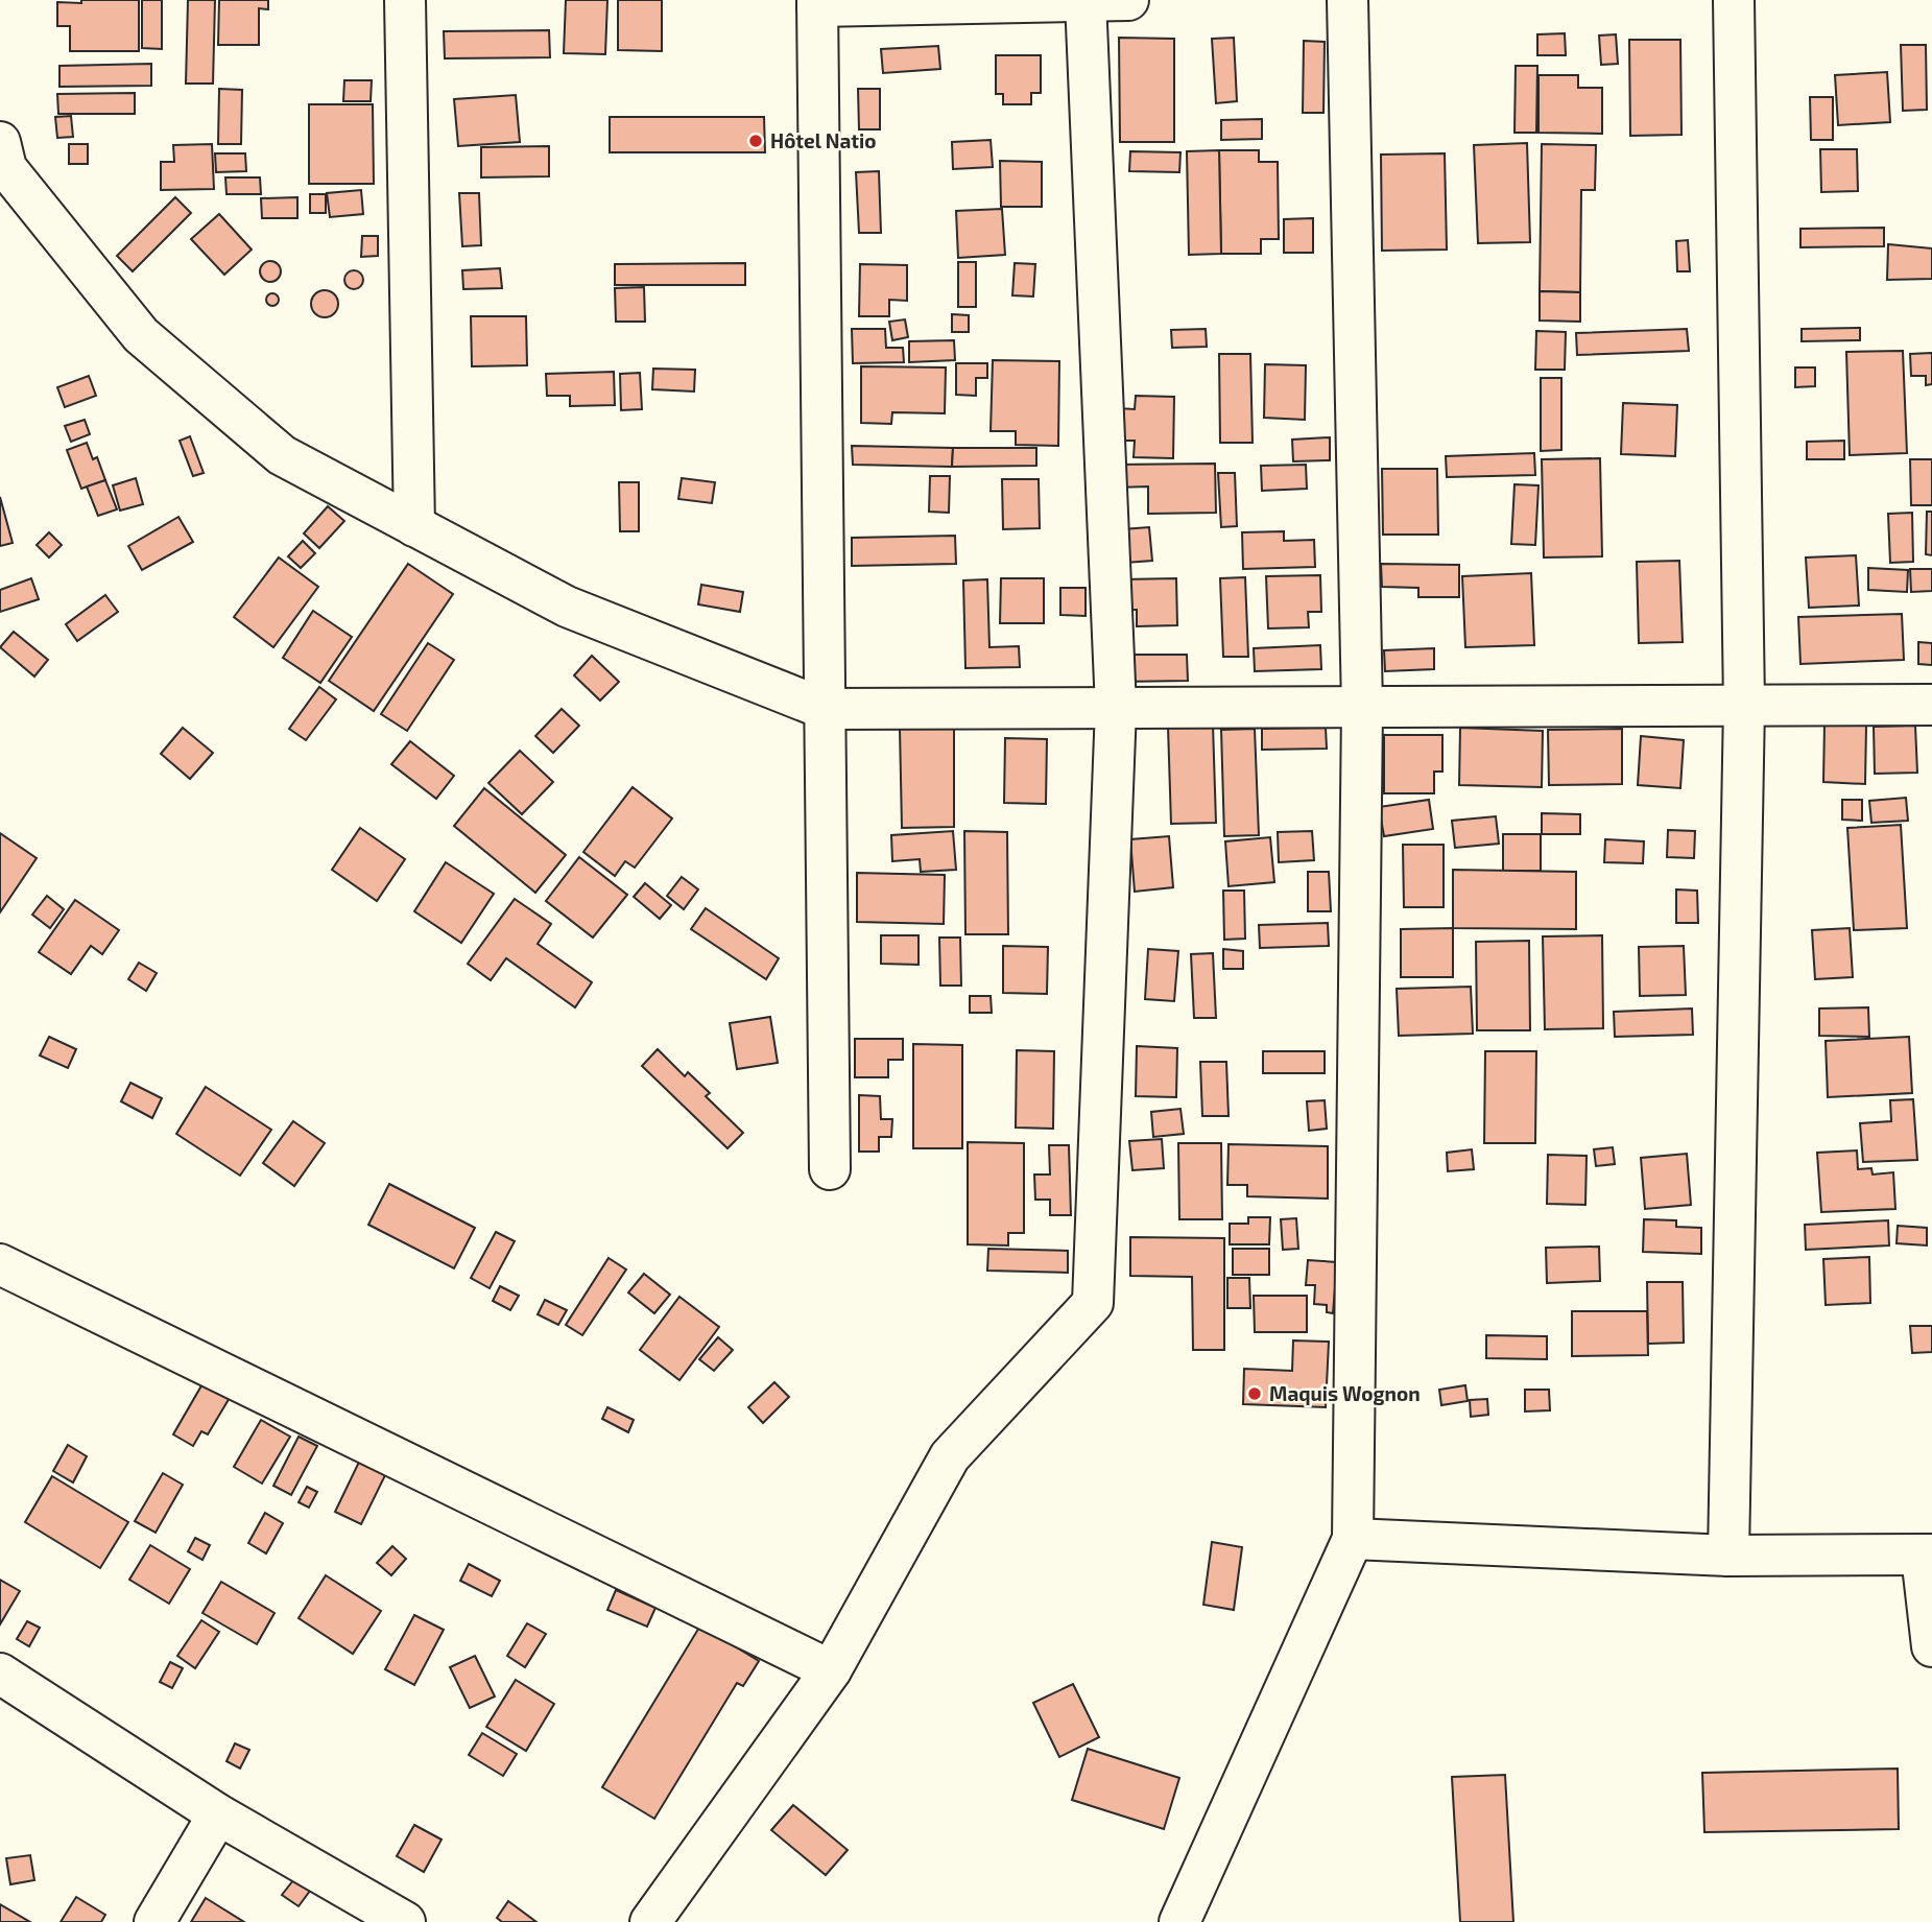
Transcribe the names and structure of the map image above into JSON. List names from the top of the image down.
{
  "places": ["Hôtel Natio", "Maquis Wognon"]
}
